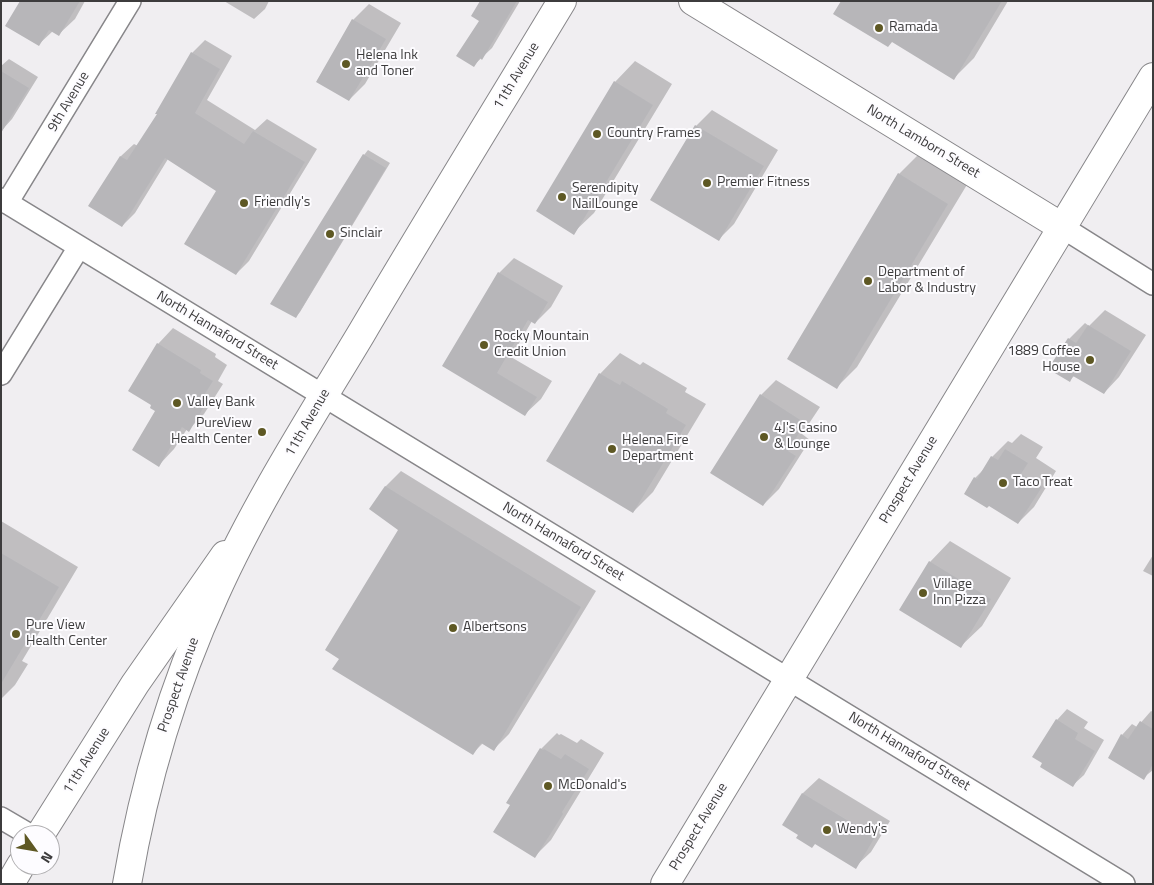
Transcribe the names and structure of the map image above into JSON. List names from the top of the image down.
{
  "streets": {
    "main road": ["11th Avenue", "North Lamborn Street", "Prospect Avenue"],
    "street": ["9th Avenue", "North Hannaford Street"]
  },
  "crossings": [
    ["11th Avenue", "North Hannaford Street"],
    ["11th Avenue", "Prospect Avenue"],
    ["9th Avenue", "North Hannaford Street"],
    ["North Lamborn Street", "Prospect Avenue"],
    ["North Hannaford Street", "Prospect Avenue"]
  ],
  "places": [
    "Ramada",
    "Helena Ink and Toner",
    "Country Frames",
    "Premier Fitness",
    "Serendipity NailLounge",
    "Friendly's",
    "Sinclair",
    "Department of Labor & Industry",
    "Rocky Mountain Credit Union",
    "1889 Coffee House",
    "Valley Bank",
    "PureView Health Center",
    "4J's Casino & Lounge",
    "Helena Fire Department",
    "Taco Treat",
    "Village Inn Pizza",
    "Albertsons",
    "Pure View Health Center",
    "McDonald's",
    "Wendy's"
  ],
  "north": "bottom right"
}
